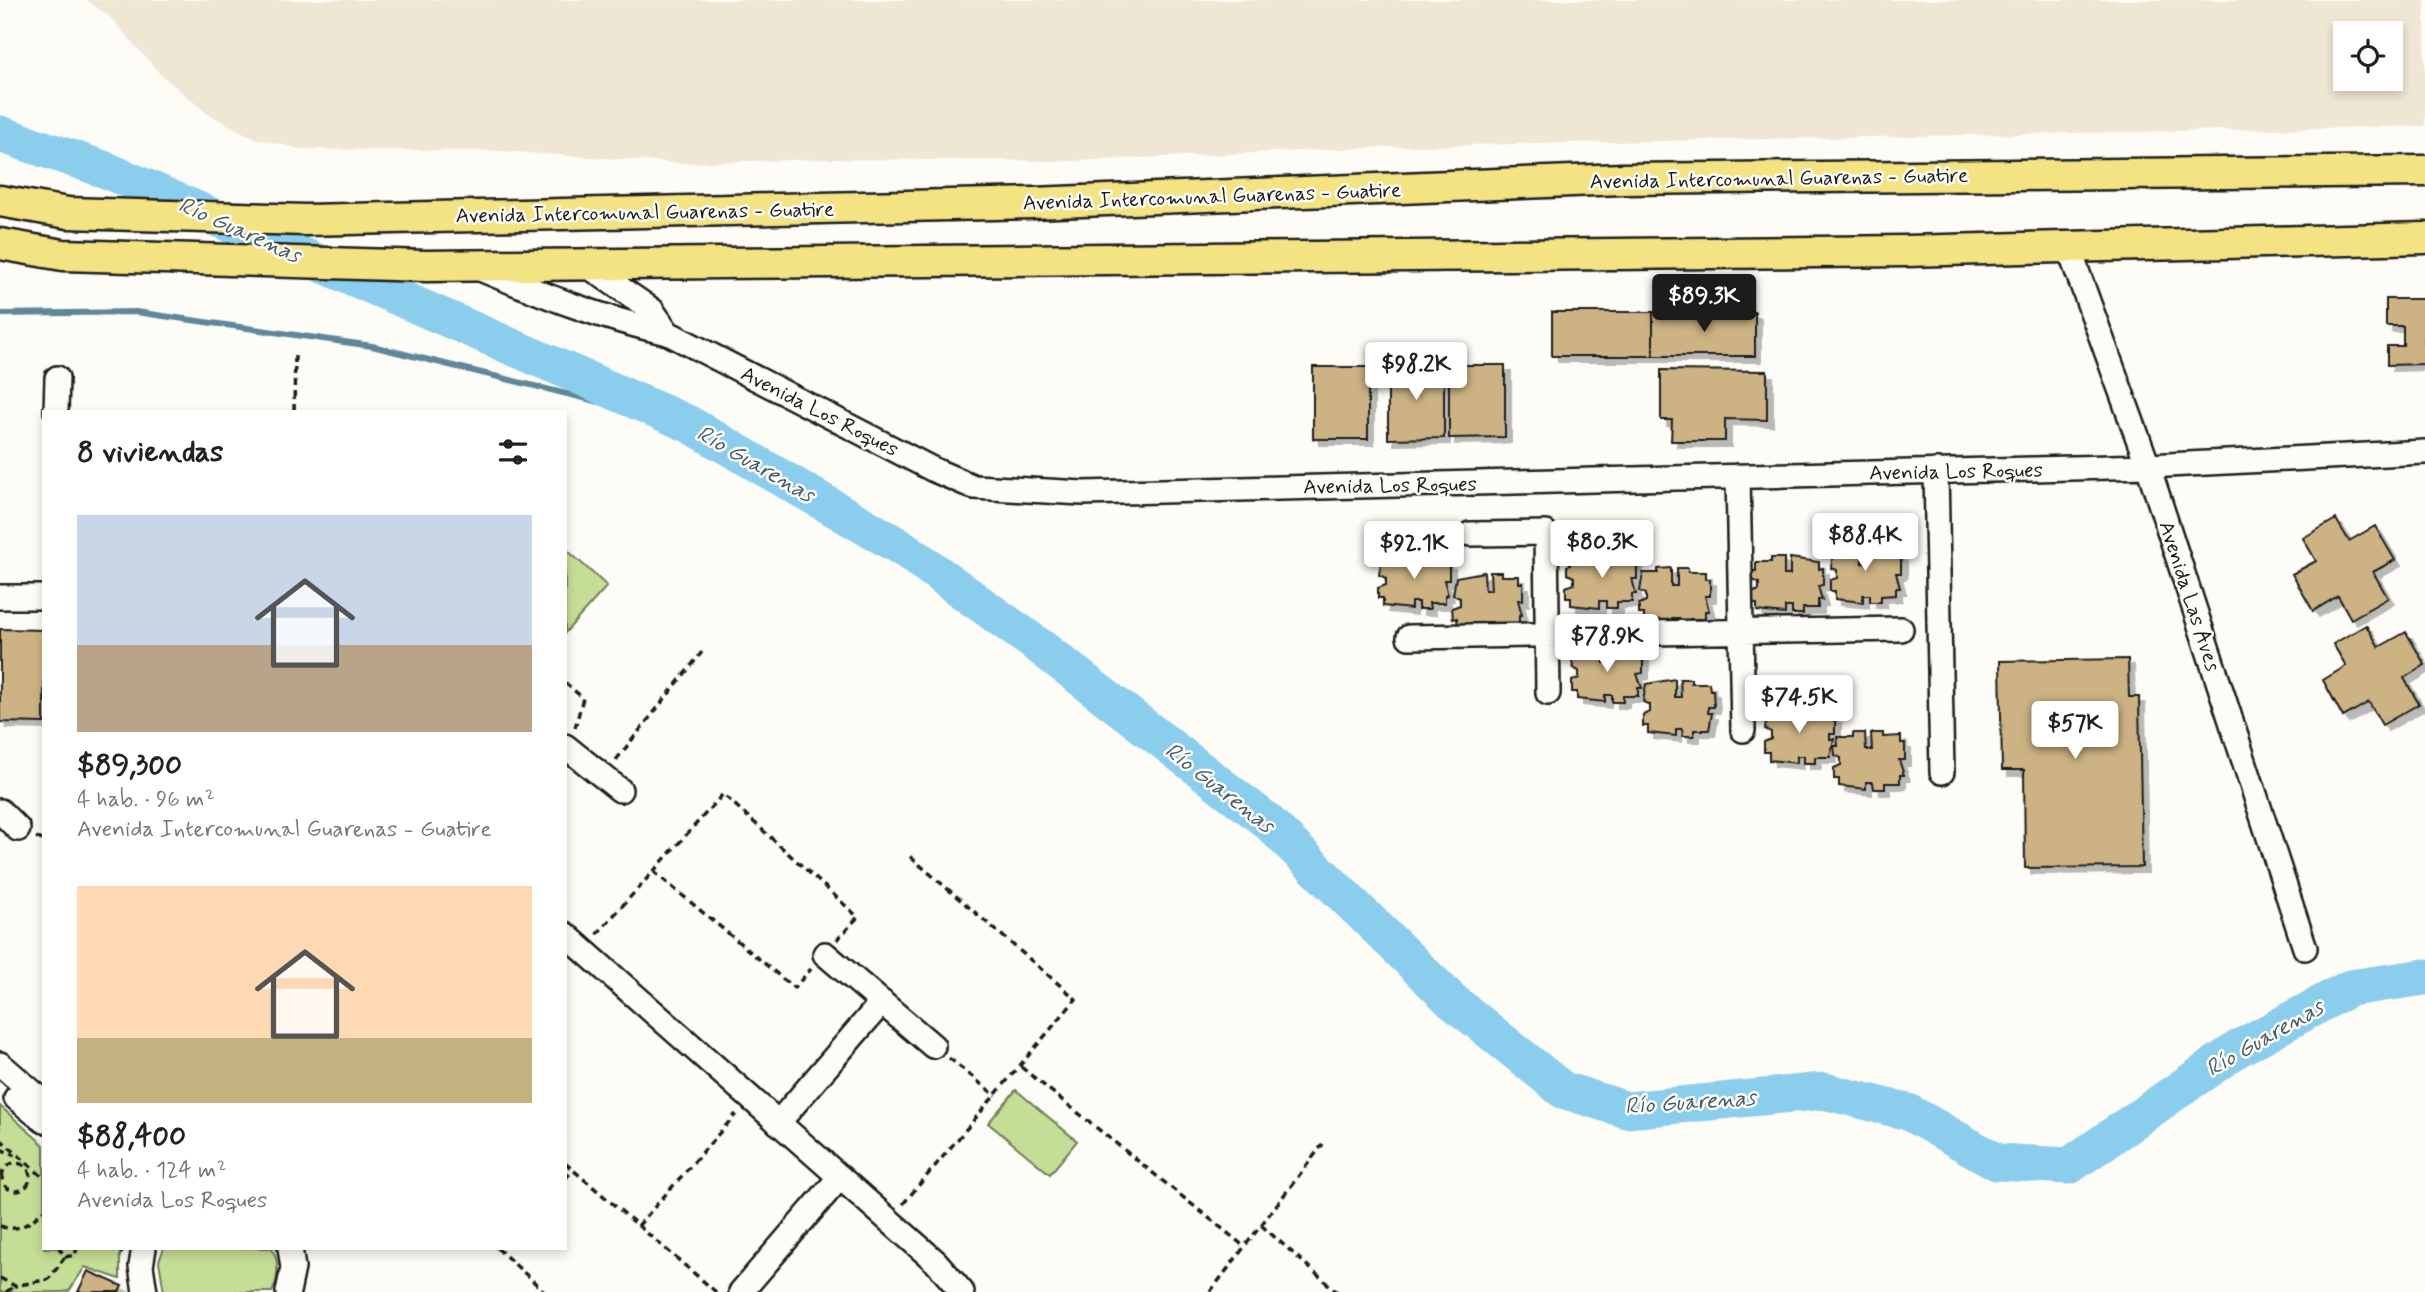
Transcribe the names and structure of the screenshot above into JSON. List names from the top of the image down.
{
  "streets": {
    "main road": ["Avenida Intercomunal Guarenas - Guatire"],
    "street": ["Avenida Los Roques", "Avenida Las Aves"]
  },
  "crossings": [
    ["Avenida Los Roques", "Avenida Las Aves"]
  ],
  "water": ["Río Guarenas"],
  "page": {
    "price": [
      "$89.3K",
      "$98.2K",
      "$88.4K",
      "$80.3K",
      "$92.1K",
      "$78.9K",
      "$74.5K",
      "$57K"
    ],
    "heading": "8 viviendas",
    "list": [
      {
        "name": "$89,300",
        "note": "4 hab. · 96 m² · Avenida Intercomunal Guarenas - Guatire"
      },
      {
        "name": "$88,400",
        "note": "4 hab. · 124 m² · Avenida Los Roques"
      }
    ]
  }
}
